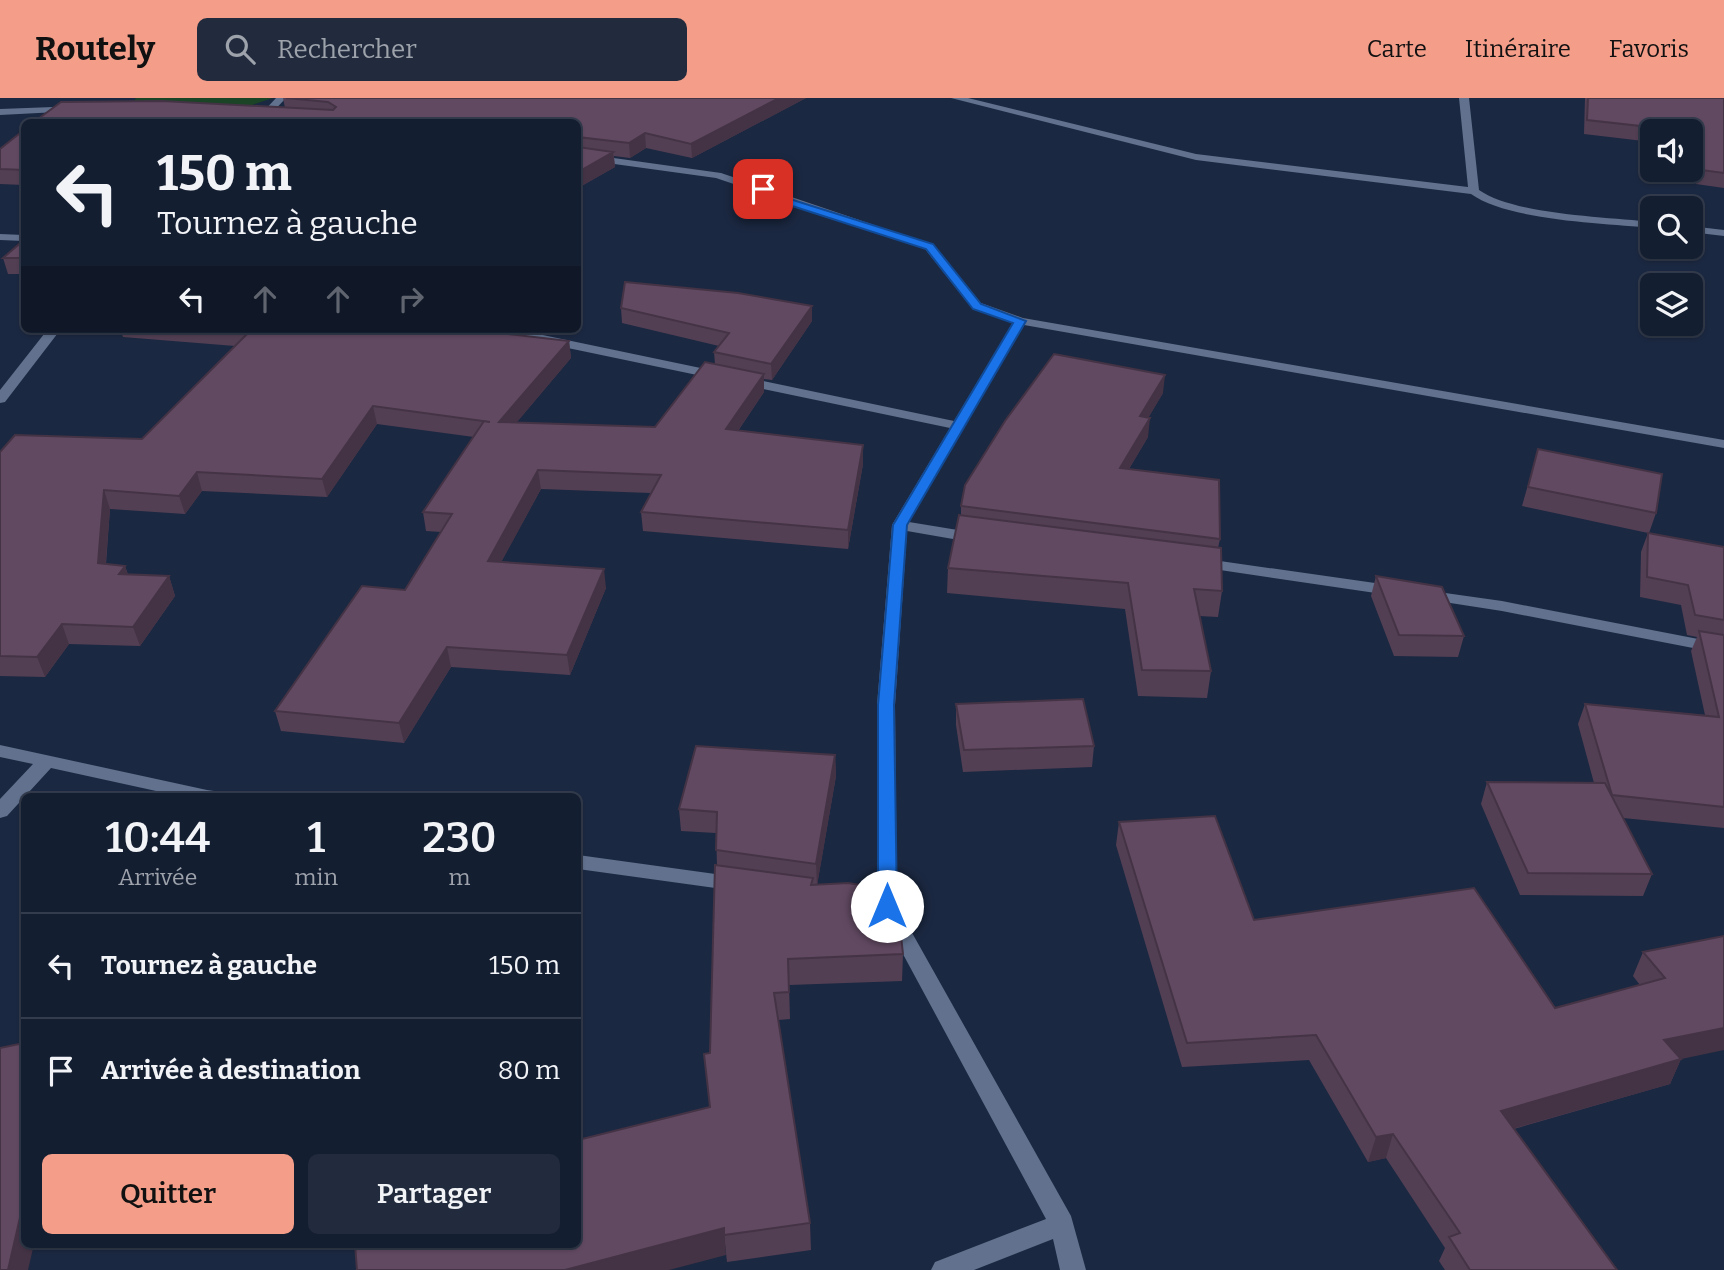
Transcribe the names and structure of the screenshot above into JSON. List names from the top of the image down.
{
  "page": {
    "header": "Routely",
    "search": "Rechercher",
    "nav": ["Carte", "Itinéraire", "Favoris"],
    "turn": ["150 m", "Tournez à gauche"],
    "eta": [
      "10:44",
      "Arrivée",
      "1",
      "min",
      "230",
      "m"
    ],
    "list": [
      {
        "name": "Tournez à gauche",
        "value": "150 m"
      },
      {
        "name": "Arrivée à destination",
        "value": "80 m"
      }
    ],
    "buttons": ["Quitter", "Partager"]
  }
}
